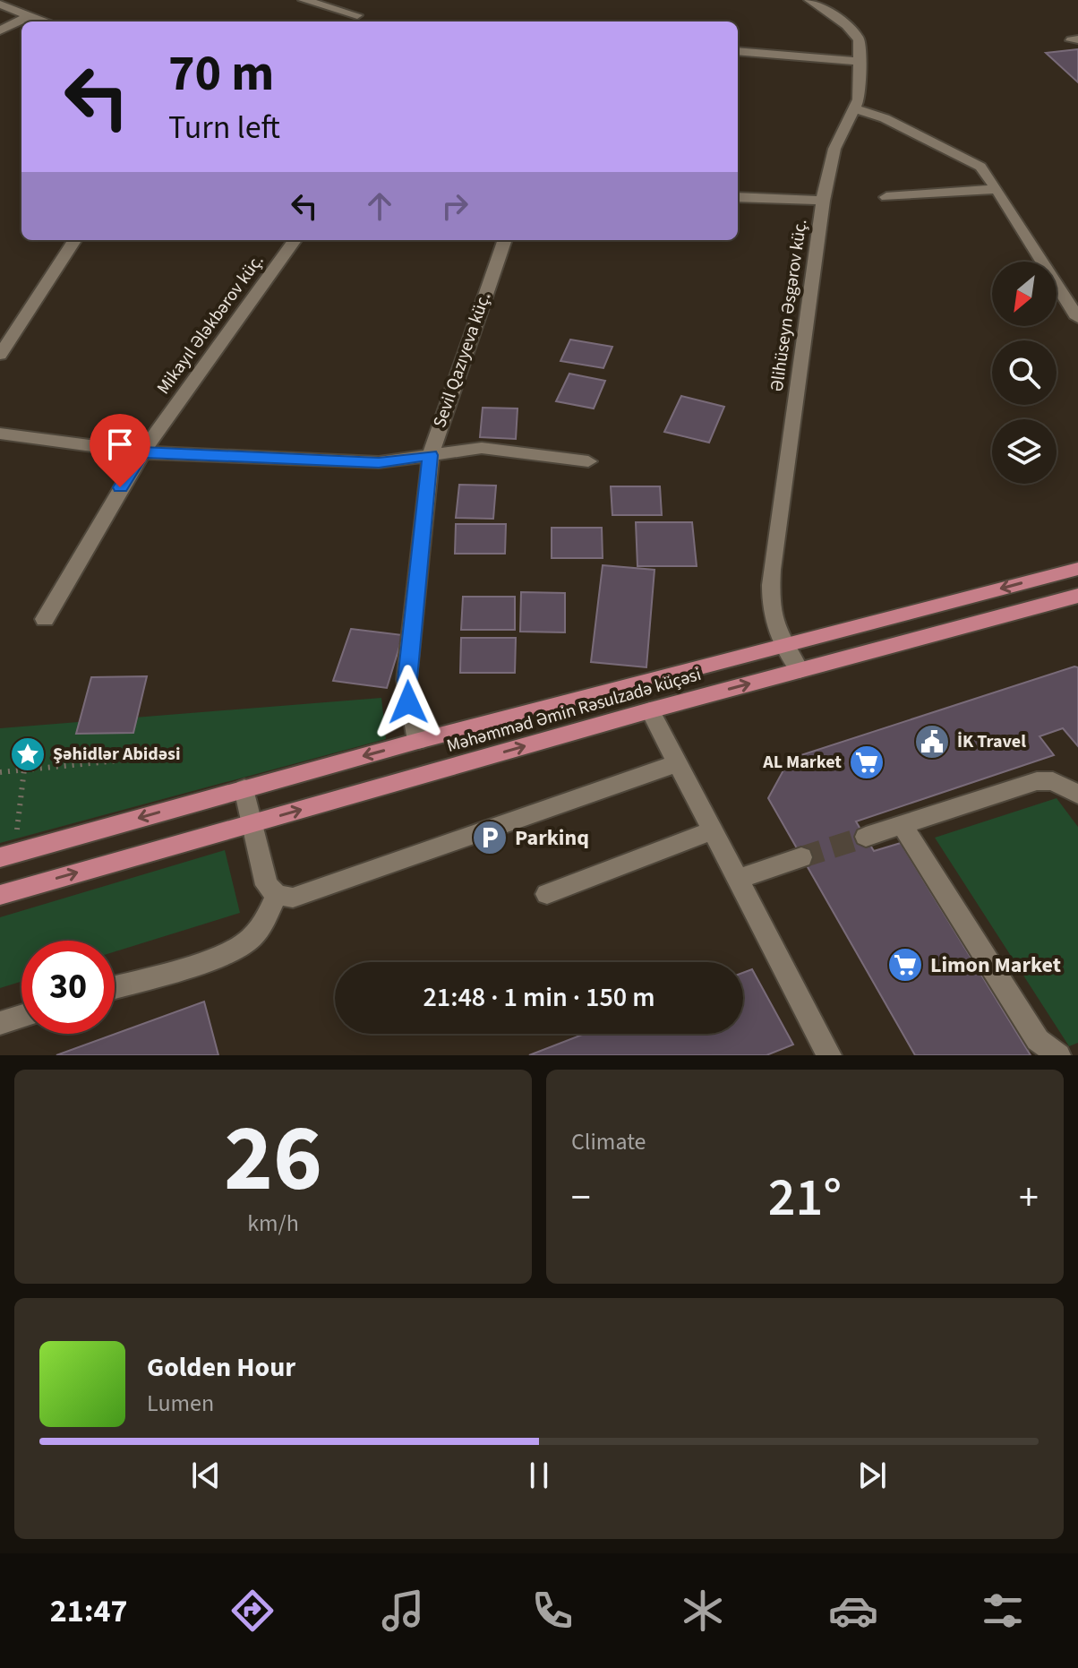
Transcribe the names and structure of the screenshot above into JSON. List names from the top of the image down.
{
  "streets": {
    "main road": ["Məhəmməd Əmin Rəsulzadə küçəsi"],
    "street": ["Əlihüseyn Əsgərov küç.", "Mikayıl Ələkbərov küç.", "Sevil Qazıyeva küç."]
  },
  "crossings": [
    ["Əlihüseyn Əsgərov küç.", "Məhəmməd Əmin Rəsulzadə küçəsi"],
    ["Sevil Qazıyeva küç.", "Məhəmməd Əmin Rəsulzadə küçəsi"]
  ],
  "places": {
    "public building": ["İK Travel"],
    "place": ["Şəhidlər Abidəsi"],
    "supermarket": ["AL Market", "Limon Market"],
    "parking": ["Parkinq"]
  },
  "north": "bottom left",
  "page": {
    "turn": ["70 m", "Turn left"],
    "limit": "30",
    "trip": "21:48 · 1 min · 150 m",
    "tile": [
      ["26", "km/h"],
      "Climate"
    ],
    "heat": ["−", "21°", "+"],
    "song": ["Golden Hour", "Lumen"],
    "tabs": "21:47"
  }
}
